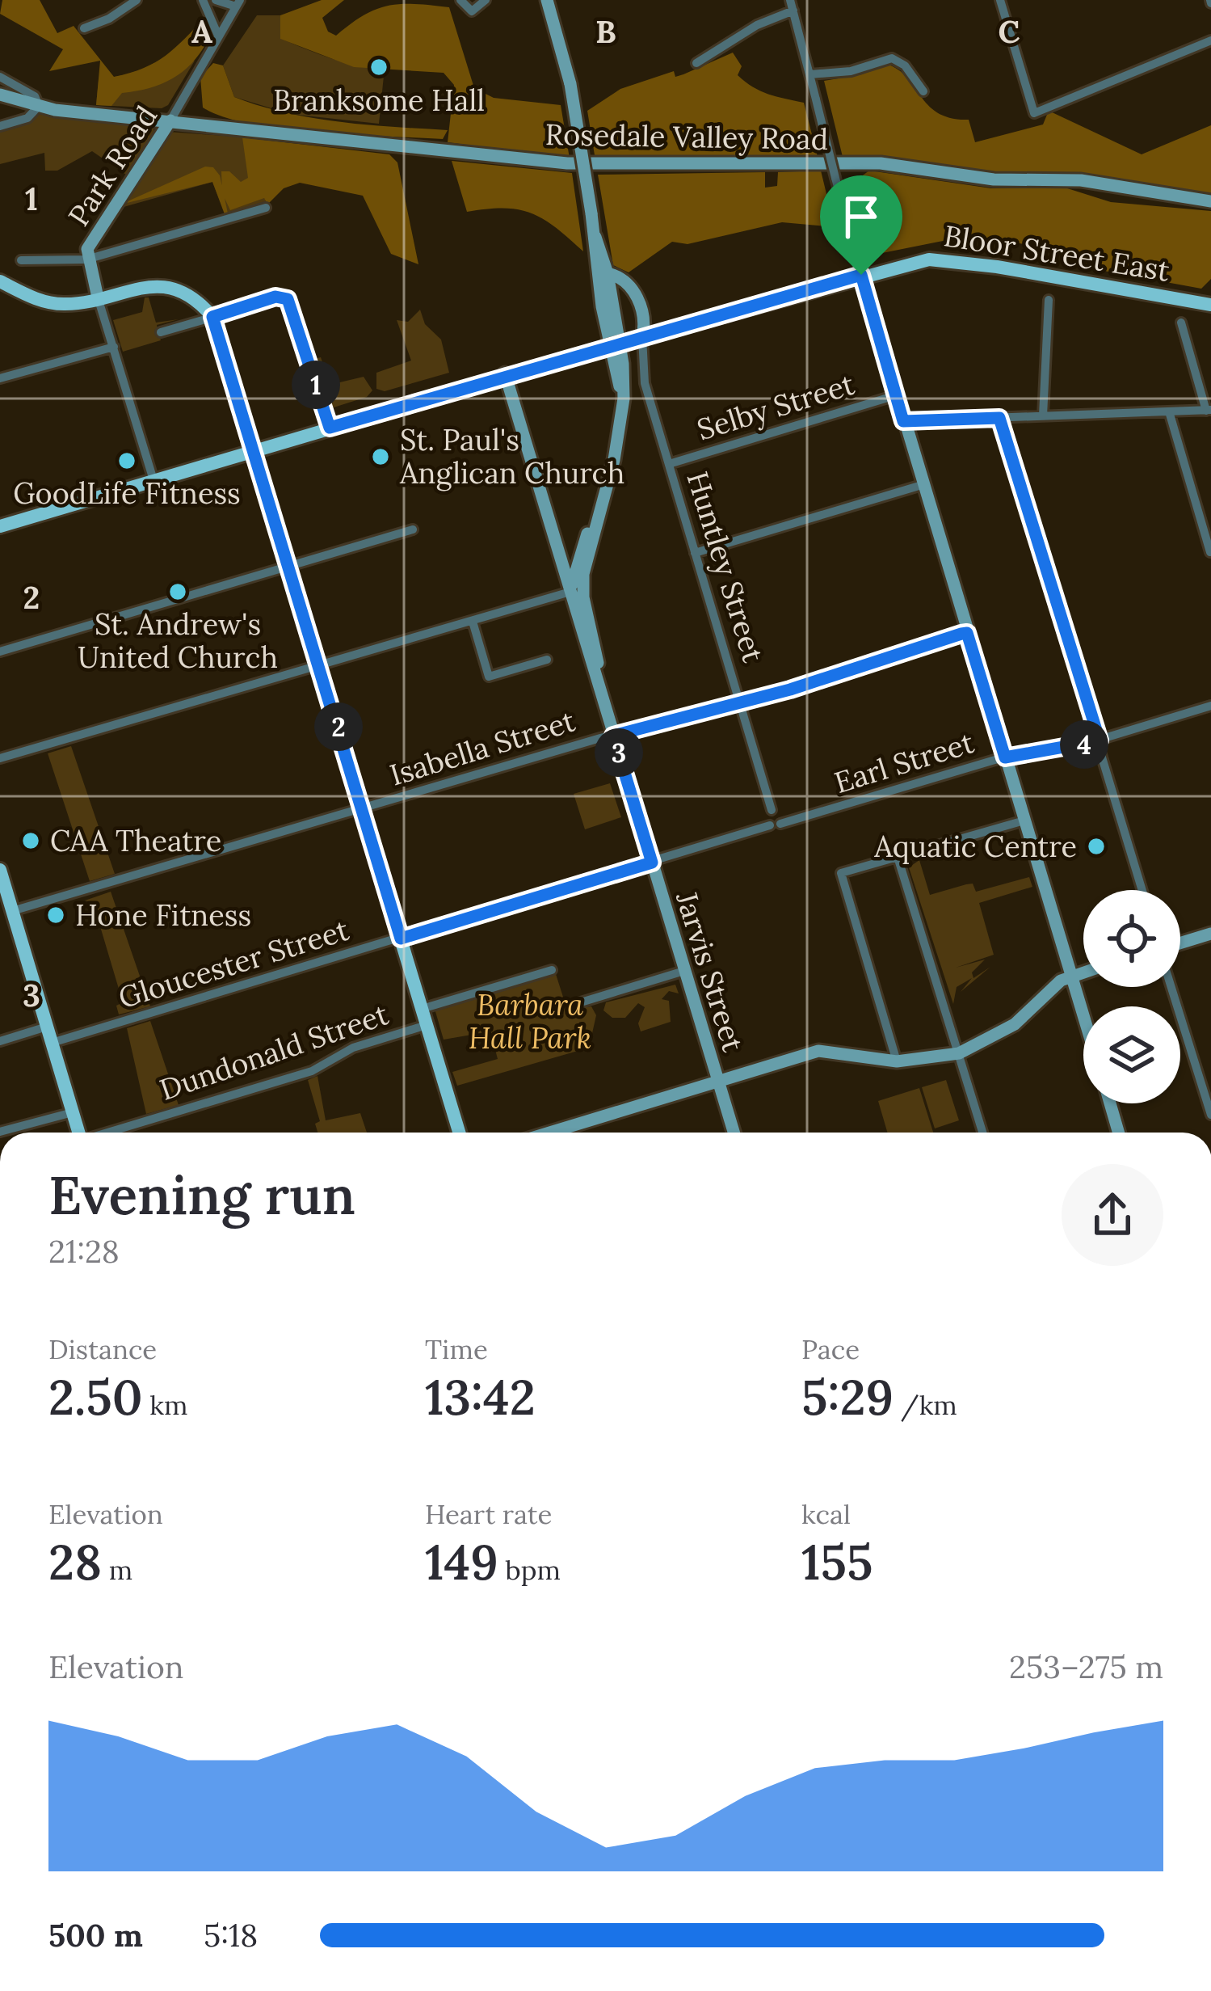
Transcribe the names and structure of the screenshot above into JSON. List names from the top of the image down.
{
  "streets": {
    "main road": ["Bloor Street East"],
    "street": [
      "Rosedale Valley Road",
      "Park Road",
      "Selby Street",
      "Huntley Street",
      "Isabella Street",
      "Earl Street",
      "Gloucester Street",
      "Jarvis Street",
      "Dundonald Street"
    ]
  },
  "crossings": [
    ["Rosedale Valley Road", "Park Road"],
    ["Park Road", "Bloor Street East"],
    ["Bloor Street East", "Huntley Street"],
    ["Selby Street", "Huntley Street"],
    ["Huntley Street", "Isabella Street"],
    ["Isabella Street", "Jarvis Street"],
    ["Earl Street", "Gloucester Street"],
    ["Earl Street", "Jarvis Street"],
    ["Gloucester Street", "Jarvis Street"]
  ],
  "parks": ["Barbara Hall Park"],
  "places": [
    "Branksome Hall",
    "St. Paul's Anglican Church",
    "GoodLife Fitness",
    "St. Andrew's United Church",
    "CAA Theatre",
    "Aquatic Centre",
    "Hone Fitness"
  ],
  "page": {
    "pins": [
      "1",
      "2",
      "4",
      "3"
    ],
    "heading": ["Evening run", "21:28"],
    "stats": [
      ["Distance", "2.50 km"],
      ["Time", "13:42"],
      ["Pace", "5:29 /km"],
      ["Elevation", "28 m"],
      ["Heart rate", "149 bpm"],
      ["kcal", "155"]
    ],
    "chart": ["Elevation", "253–275 m"],
    "list": [
      {
        "name": "500 m",
        "note": "5:18"
      }
    ]
  },
  "grid": {
    "columns": ["A", "B", "C"],
    "rows": ["1", "2", "3"]
  }
}
